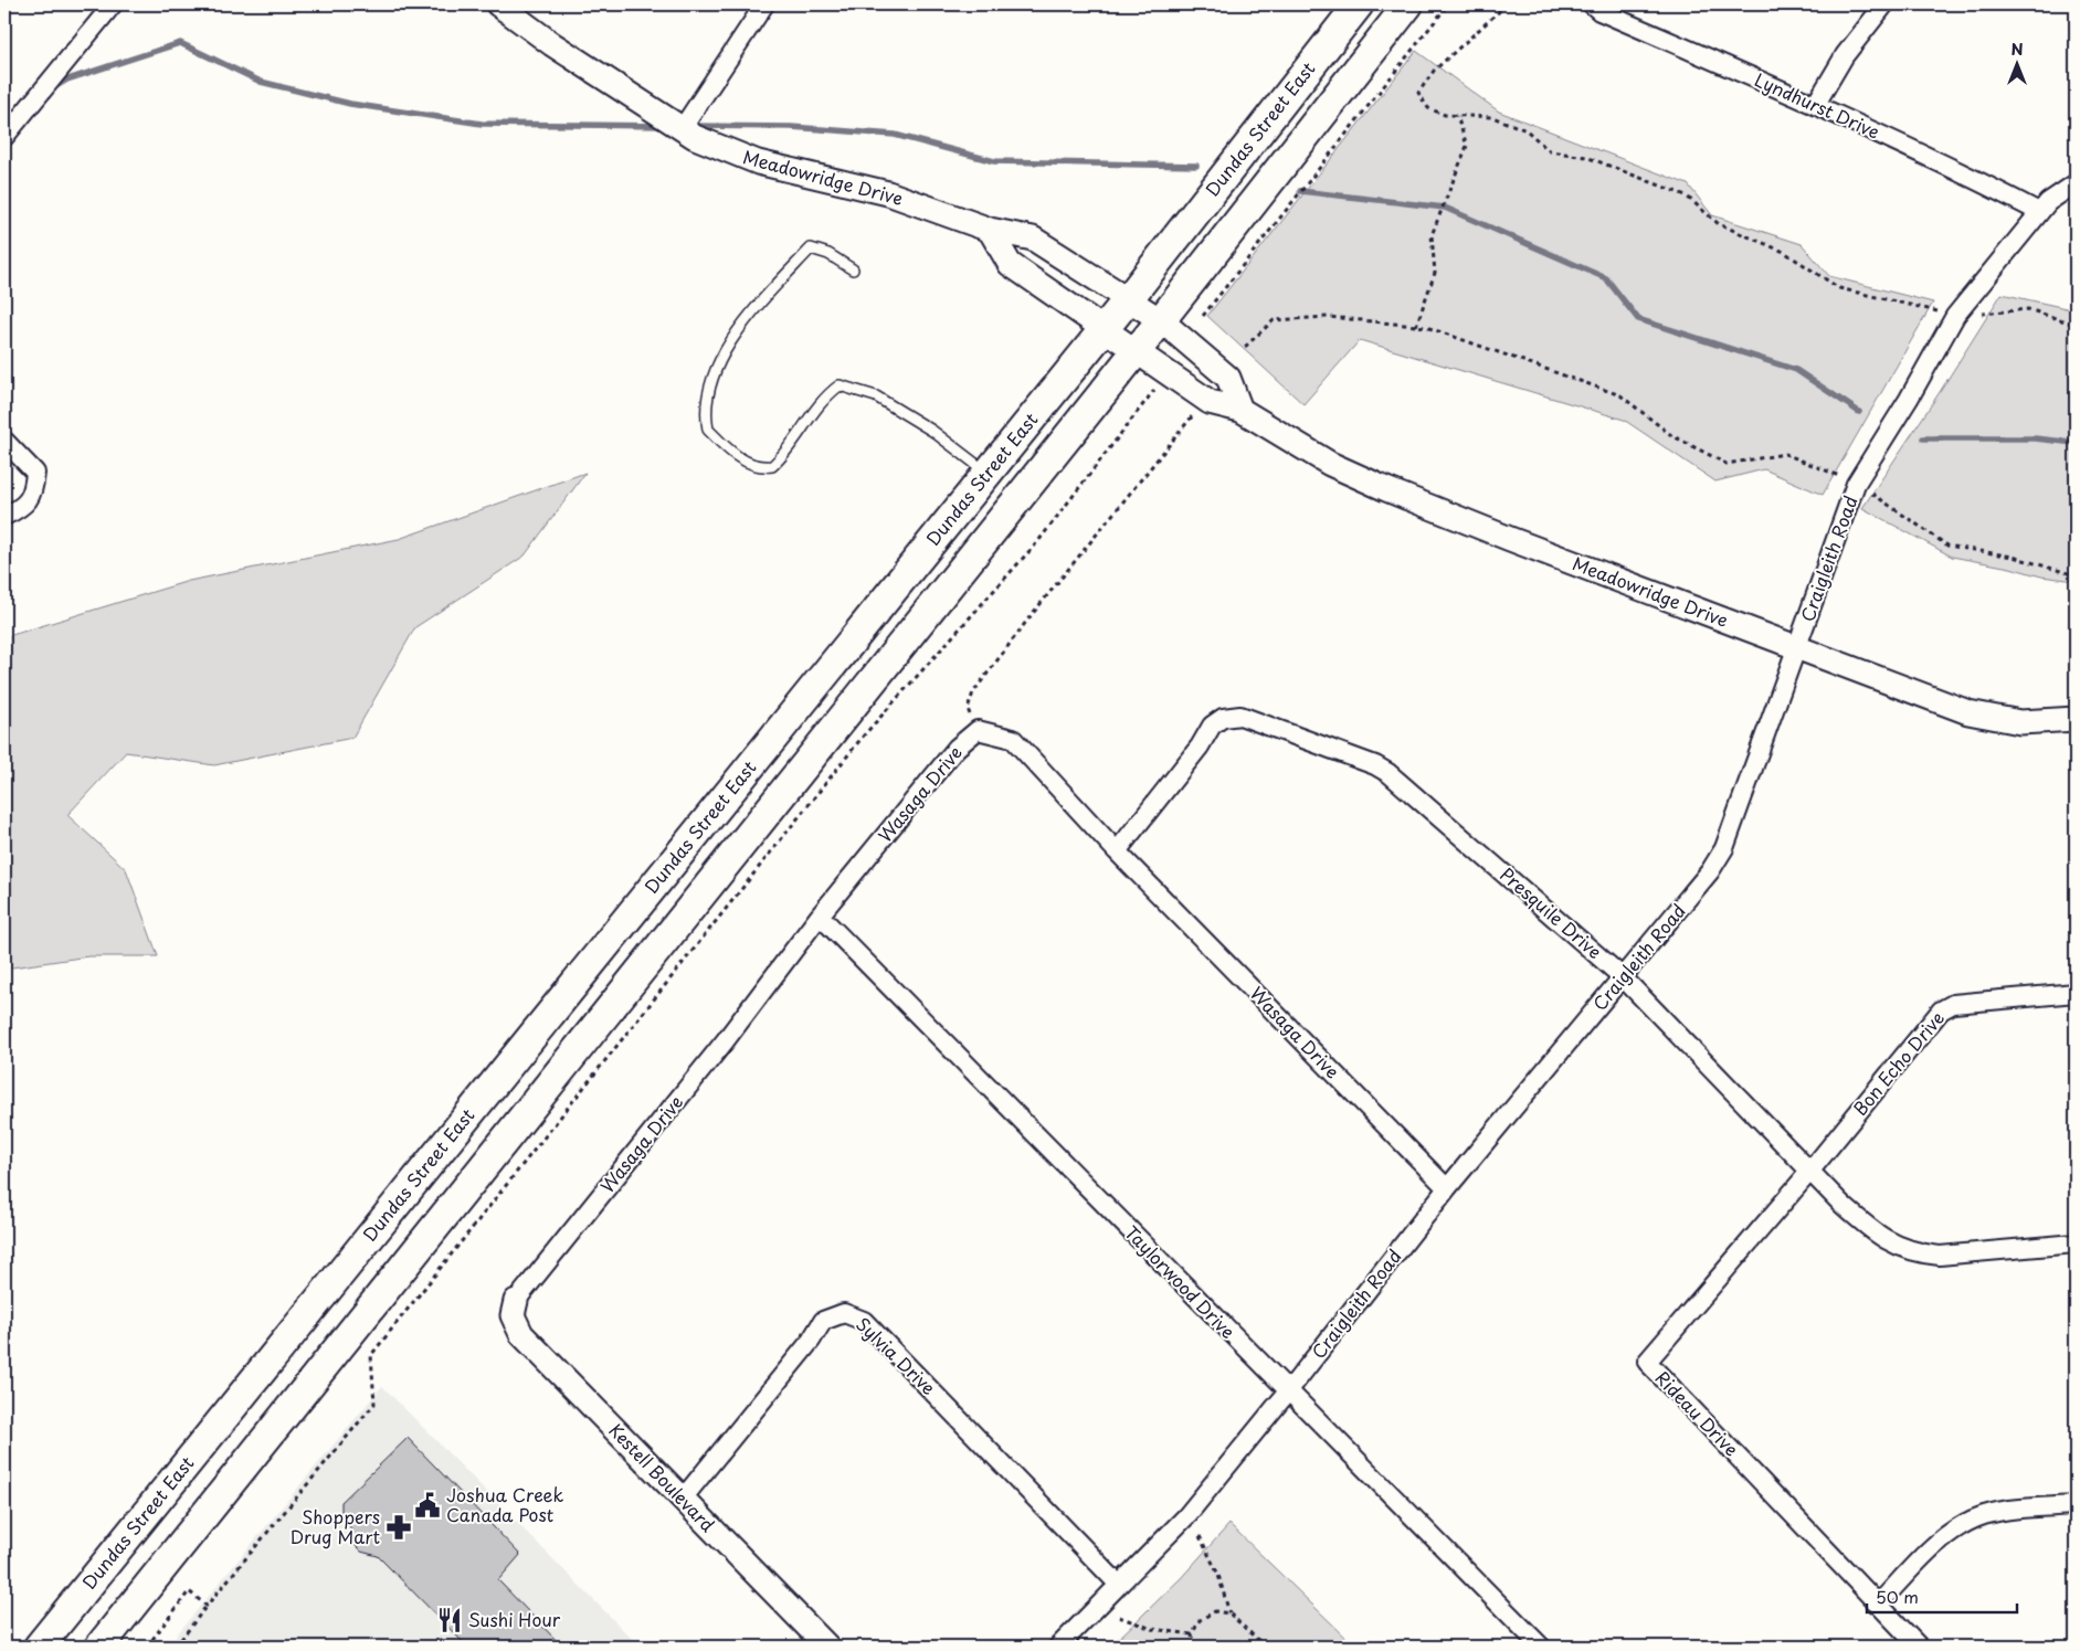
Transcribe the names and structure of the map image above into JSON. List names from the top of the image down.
{
  "streets": {
    "main road": ["Dundas Street East"],
    "street": [
      "Lyndhurst Drive",
      "Meadowridge Drive",
      "Craigleith Road",
      "Wasaga Drive",
      "Presquile Drive",
      "Bon Echo Drive",
      "Taylorwood Drive",
      "Sylvia Drive",
      "Rideau Drive",
      "Kestell Boulevard"
    ]
  },
  "crossings": [
    ["Lyndhurst Drive", "Craigleith Road"],
    ["Dundas Street East", "Meadowridge Drive"],
    ["Meadowridge Drive", "Craigleith Road"],
    ["Craigleith Road", "Wasaga Drive"],
    ["Craigleith Road", "Presquile Drive"],
    ["Craigleith Road", "Taylorwood Drive"],
    ["Craigleith Road", "Sylvia Drive"],
    ["Wasaga Drive", "Presquile Drive"],
    ["Wasaga Drive", "Taylorwood Drive"],
    ["Wasaga Drive", "Kestell Boulevard"],
    ["Presquile Drive", "Bon Echo Drive"],
    ["Presquile Drive", "Rideau Drive"],
    ["Bon Echo Drive", "Rideau Drive"],
    ["Sylvia Drive", "Kestell Boulevard"]
  ],
  "places": {
    "public building": ["Joshua Creek Canada Post"],
    "pharmacy": ["Shoppers Drug Mart"],
    "restaurant": ["Sushi Hour"]
  },
  "scale_bar": "50 m",
  "north": "top"
}
